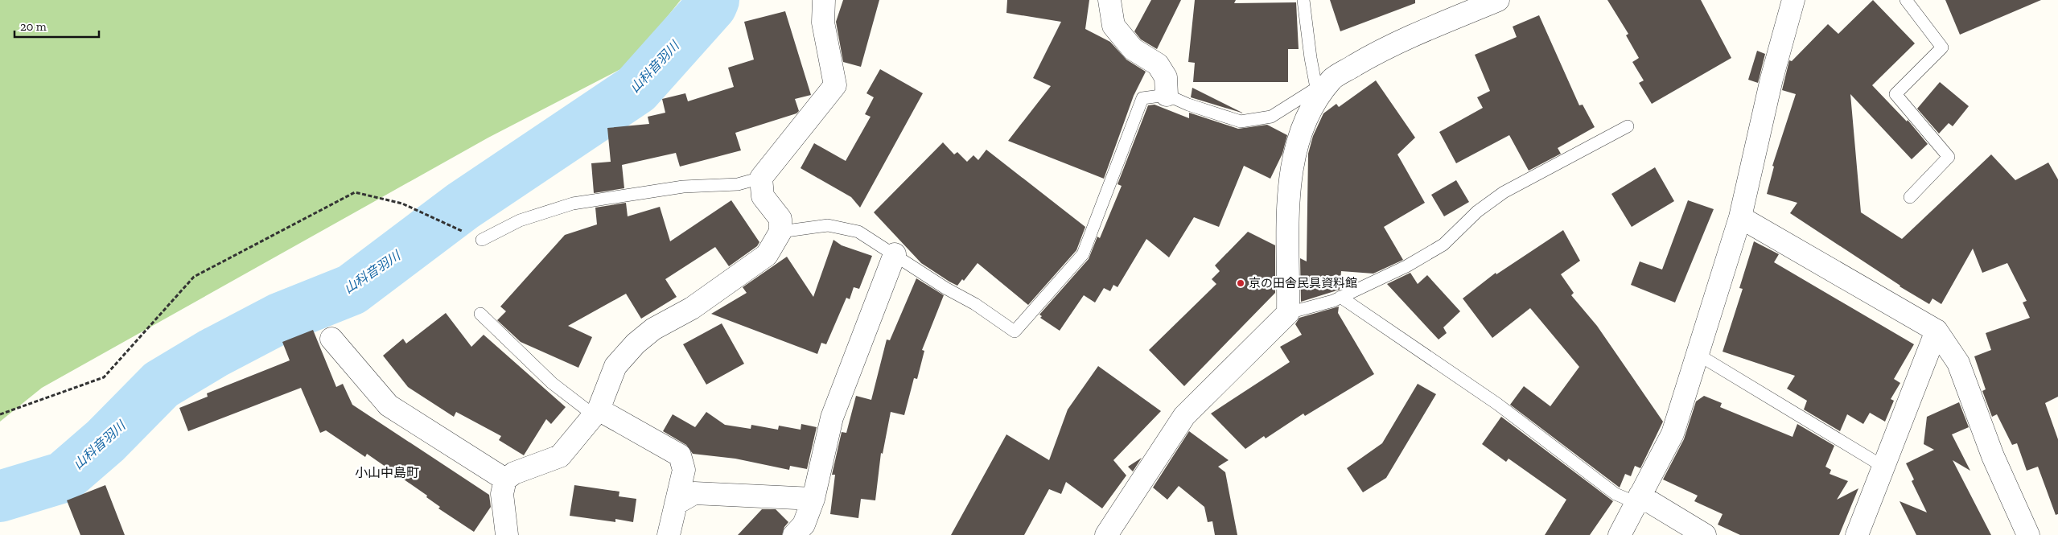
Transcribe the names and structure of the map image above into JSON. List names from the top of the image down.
{
  "districts": ["小山中島町"],
  "water": ["山科音羽川"],
  "places": ["京の田舎民具資料館"],
  "scale_bar": "20 m"
}
